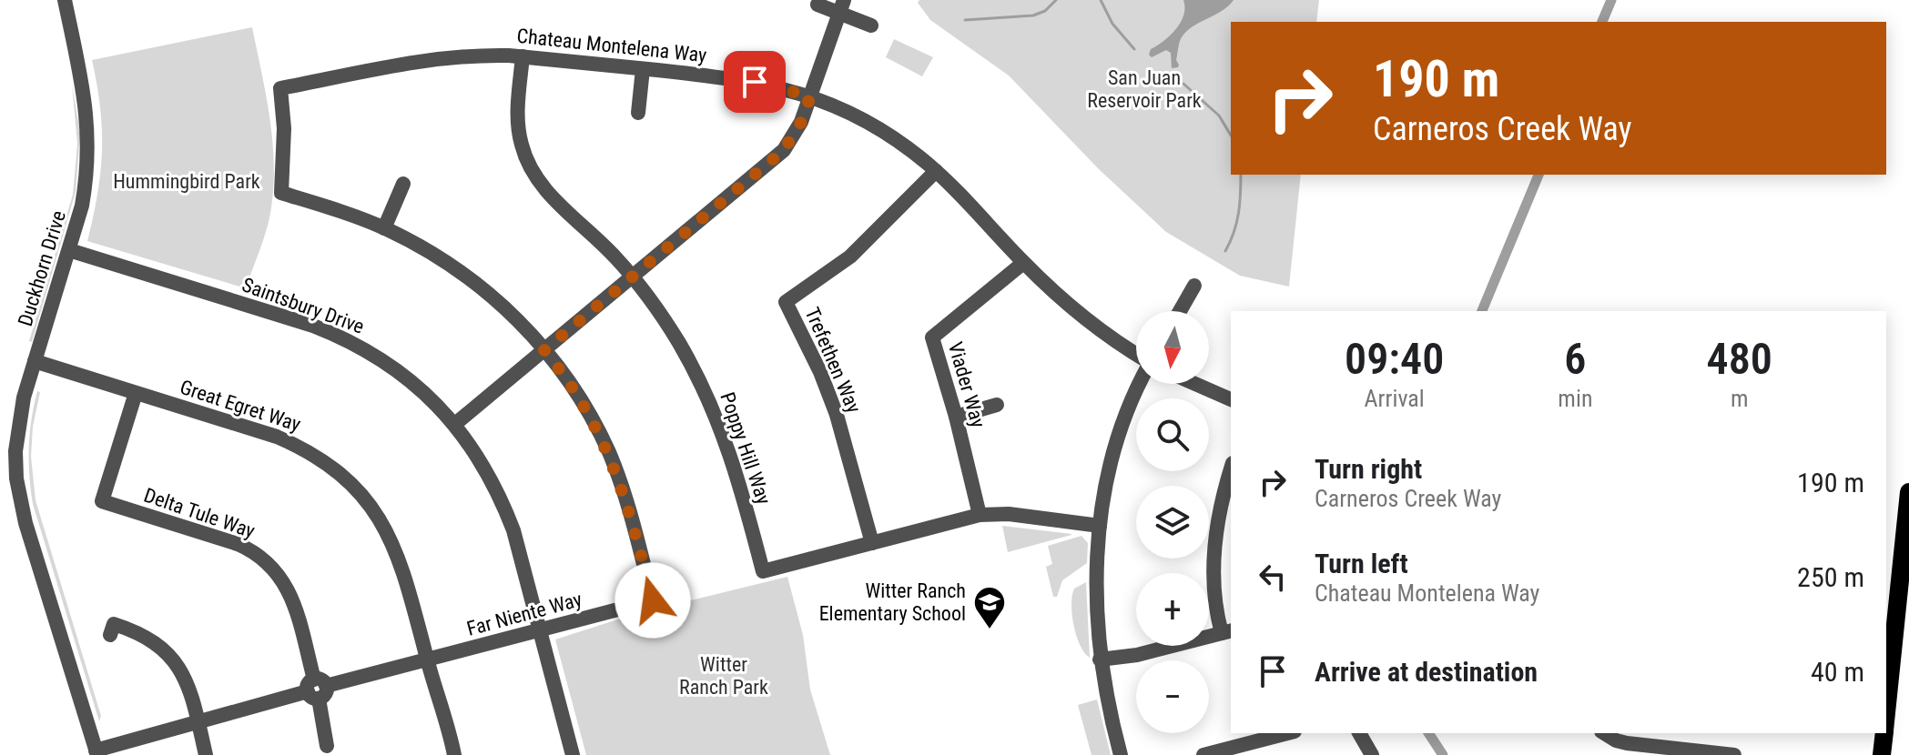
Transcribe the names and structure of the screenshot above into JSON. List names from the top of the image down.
{
  "streets": {
    "street": [
      "Chateau Montelena Way",
      "Duckhorn Drive",
      "Saintsbury Drive",
      "Trefethen Way",
      "Viader Way",
      "Great Egret Way",
      "Poppy Hill Way",
      "Delta Tule Way",
      "Far Niente Way"
    ]
  },
  "crossings": [
    ["Chateau Montelena Way", "Trefethen Way"],
    ["Chateau Montelena Way", "Viader Way"],
    ["Chateau Montelena Way", "Poppy Hill Way"],
    ["Chateau Montelena Way", "Far Niente Way"],
    ["Duckhorn Drive", "Saintsbury Drive"],
    ["Duckhorn Drive", "Great Egret Way"],
    ["Duckhorn Drive", "Far Niente Way"],
    ["Saintsbury Drive", "Far Niente Way"],
    ["Trefethen Way", "Poppy Hill Way"],
    ["Viader Way", "Poppy Hill Way"],
    ["Great Egret Way", "Delta Tule Way"],
    ["Great Egret Way", "Far Niente Way"],
    ["Delta Tule Way", "Far Niente Way"]
  ],
  "parks": ["San Juan Reservoir Park", "Hummingbird Park", "Witter Ranch Park"],
  "places": {
    "school or university": ["Witter Ranch Elementary School"]
  },
  "north": "bottom",
  "page": {
    "turn": ["190 m", "Carneros Creek Way"],
    "map_buttons": ["+", "−"],
    "eta": [
      "09:40",
      "Arrival",
      "6",
      "min",
      "480",
      "m"
    ],
    "list": [
      {
        "name": "Turn right",
        "note": "Carneros Creek Way",
        "value": "190 m"
      },
      {
        "name": "Turn left",
        "note": "Chateau Montelena Way",
        "value": "250 m"
      },
      {
        "name": "Arrive at destination",
        "value": "40 m"
      }
    ]
  }
}
